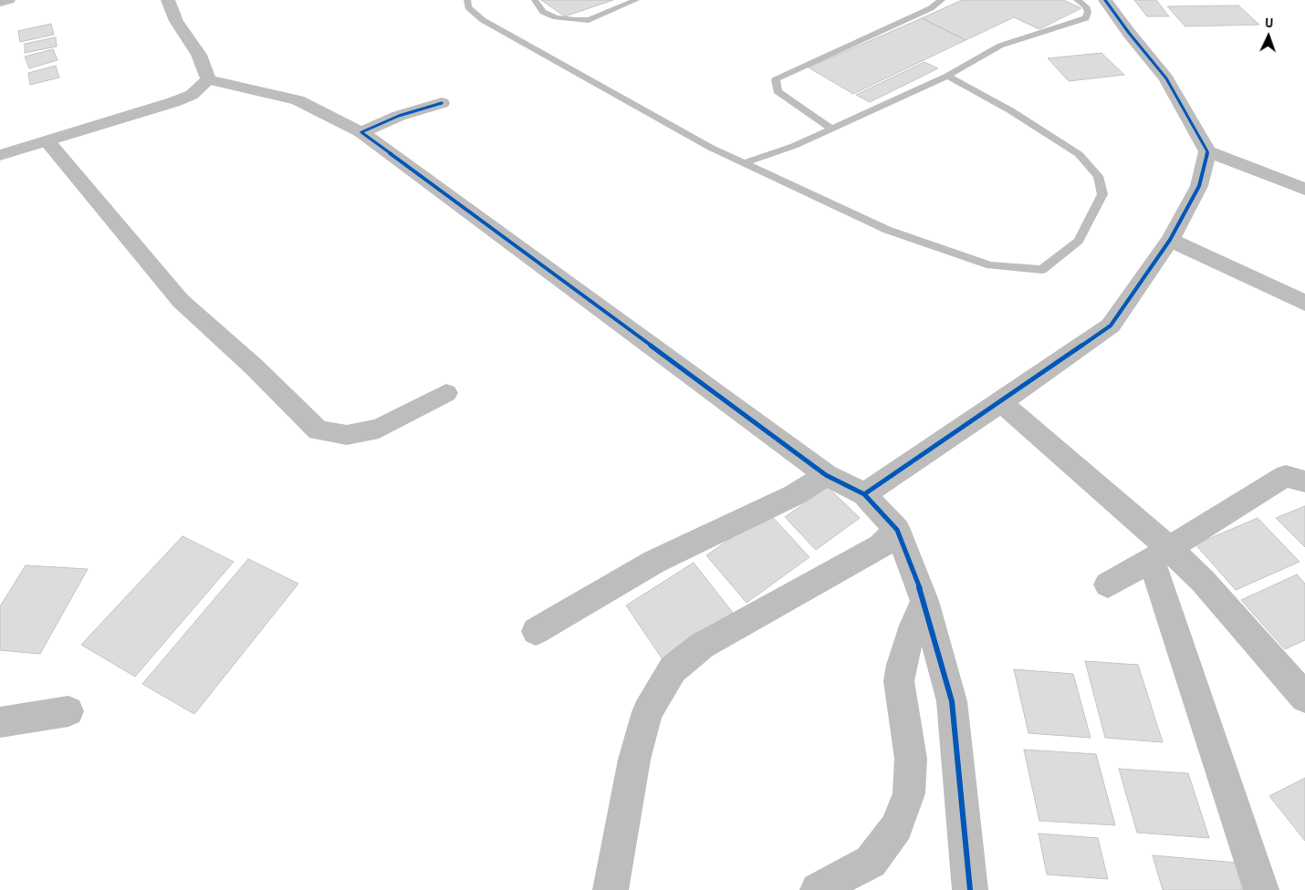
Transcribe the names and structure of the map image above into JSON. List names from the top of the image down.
{
  "north": "top"
}
